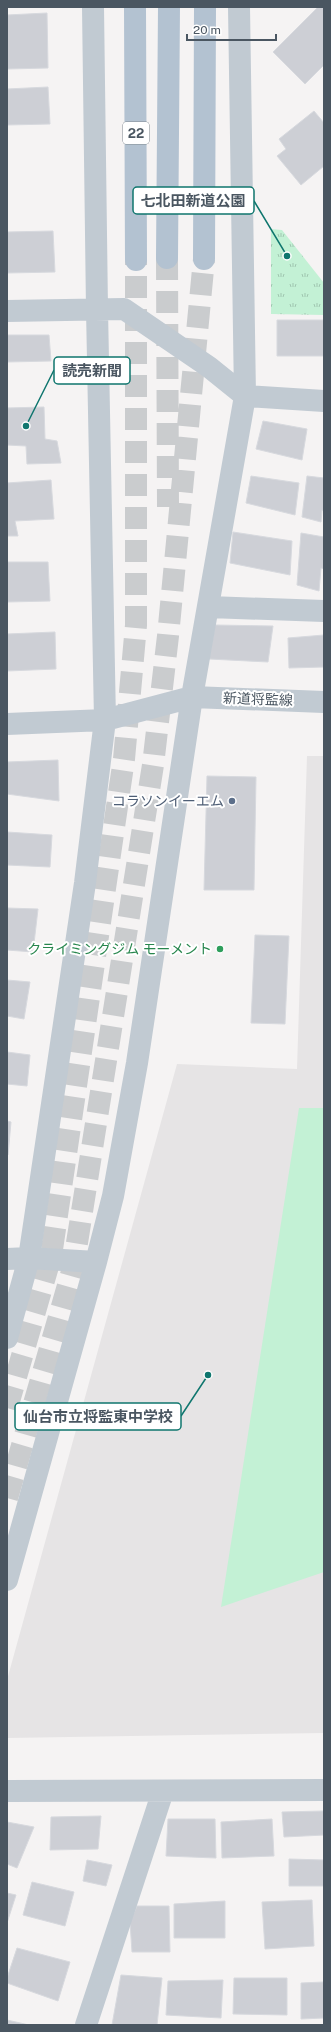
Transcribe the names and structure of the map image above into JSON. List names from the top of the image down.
{
  "streets": {
    "main road": ["22"],
    "street": ["新道将監線"]
  },
  "places": [
    "七北田新道公園",
    "読売新聞",
    "コラソンイーエム",
    "クライミングジム モーメント",
    "仙台市立将監東中学校"
  ],
  "scale_bar": "20 m"
}
